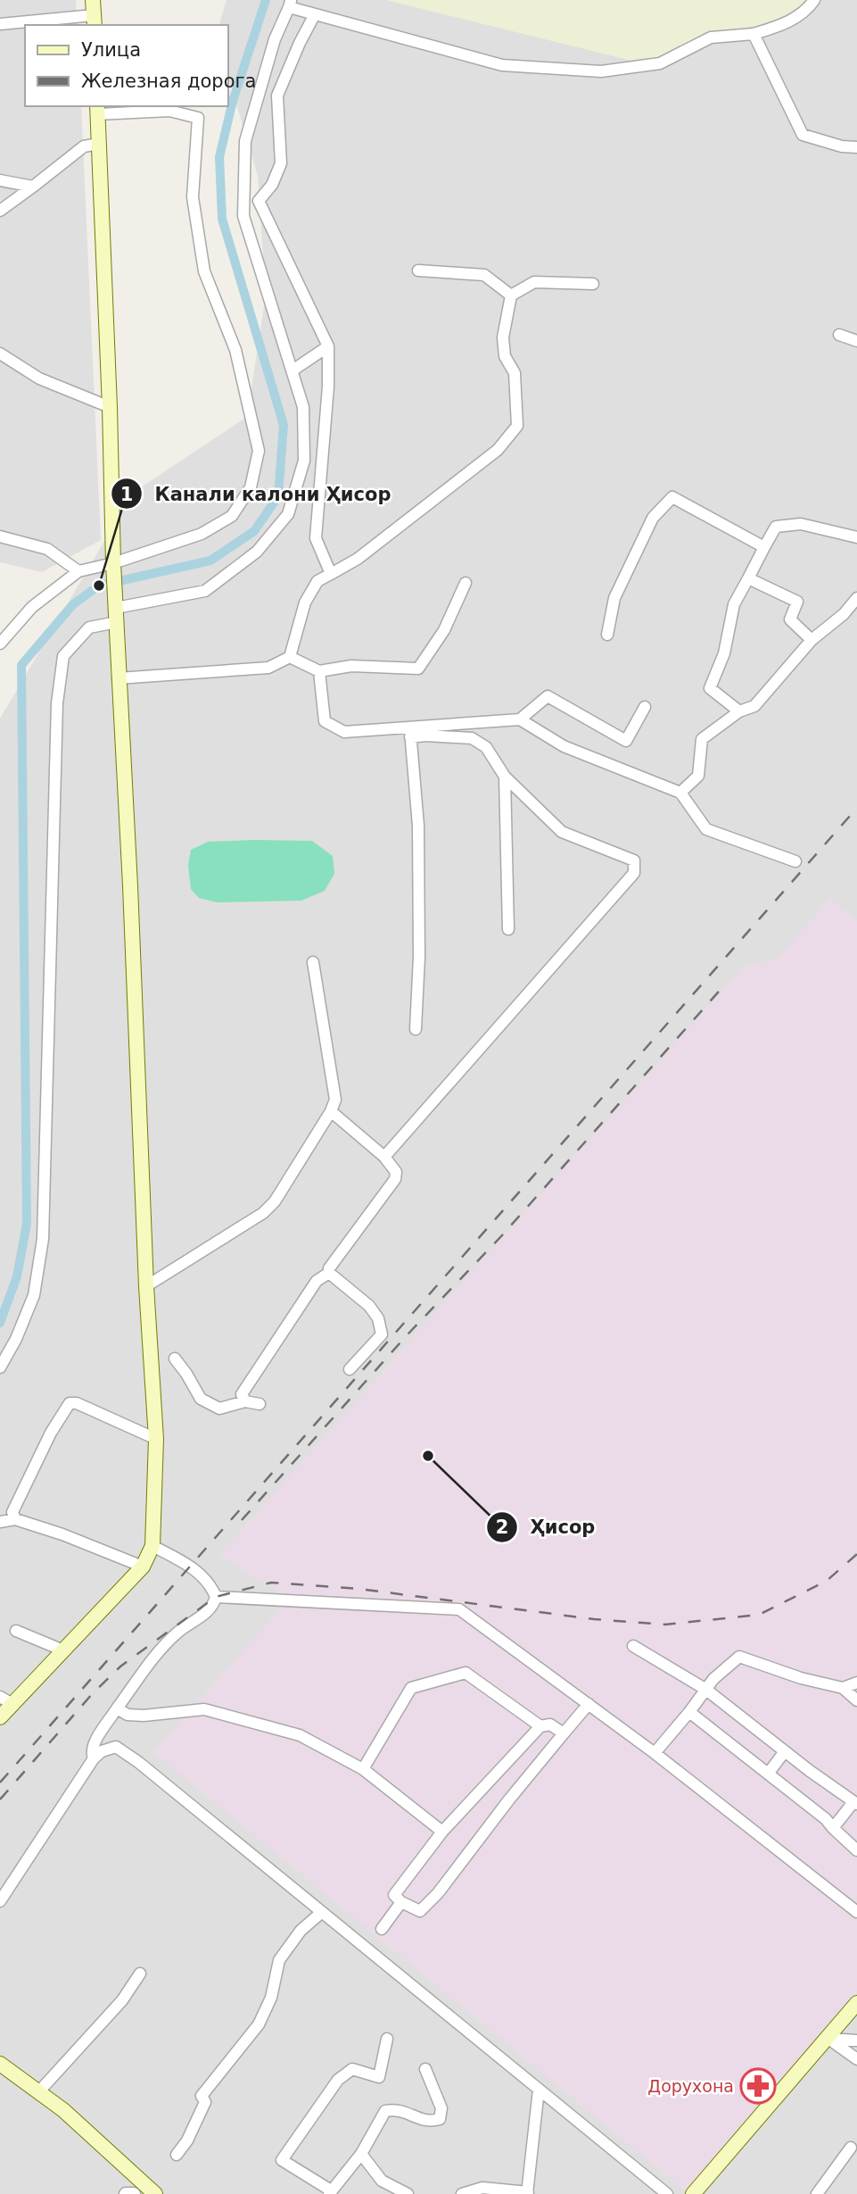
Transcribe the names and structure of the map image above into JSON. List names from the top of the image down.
{
  "places": {
    "other": ["Канали калони Ҳисор", "Ҳисор"],
    "pharmacy": ["Дорухона"]
  },
  "legend": ["Улица", "Железная дорога"]
}
